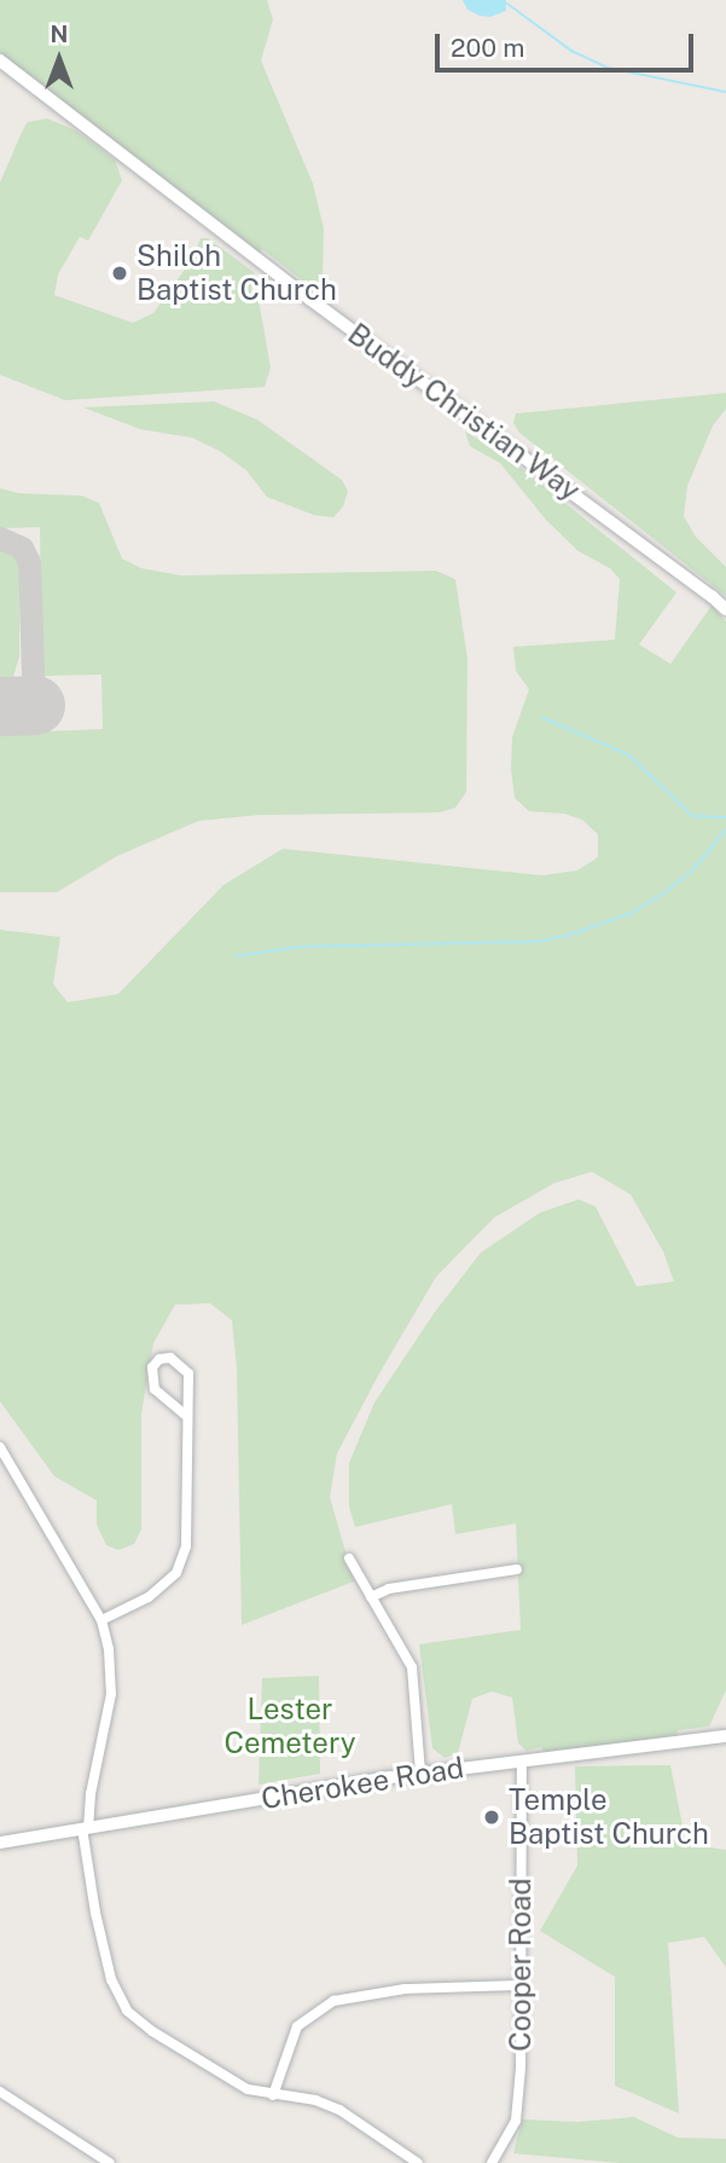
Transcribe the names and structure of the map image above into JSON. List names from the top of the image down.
{
  "streets": {
    "main road": ["Cherokee Road"],
    "street": ["Buddy Christian Way", "Cooper Road"]
  },
  "crossings": [
    ["Cherokee Road", "Cooper Road"]
  ],
  "parks": ["Lester Cemetery"],
  "places": ["Shiloh Baptist Church", "Temple Baptist Church"],
  "scale_bar": "200 m",
  "north": "top"
}
